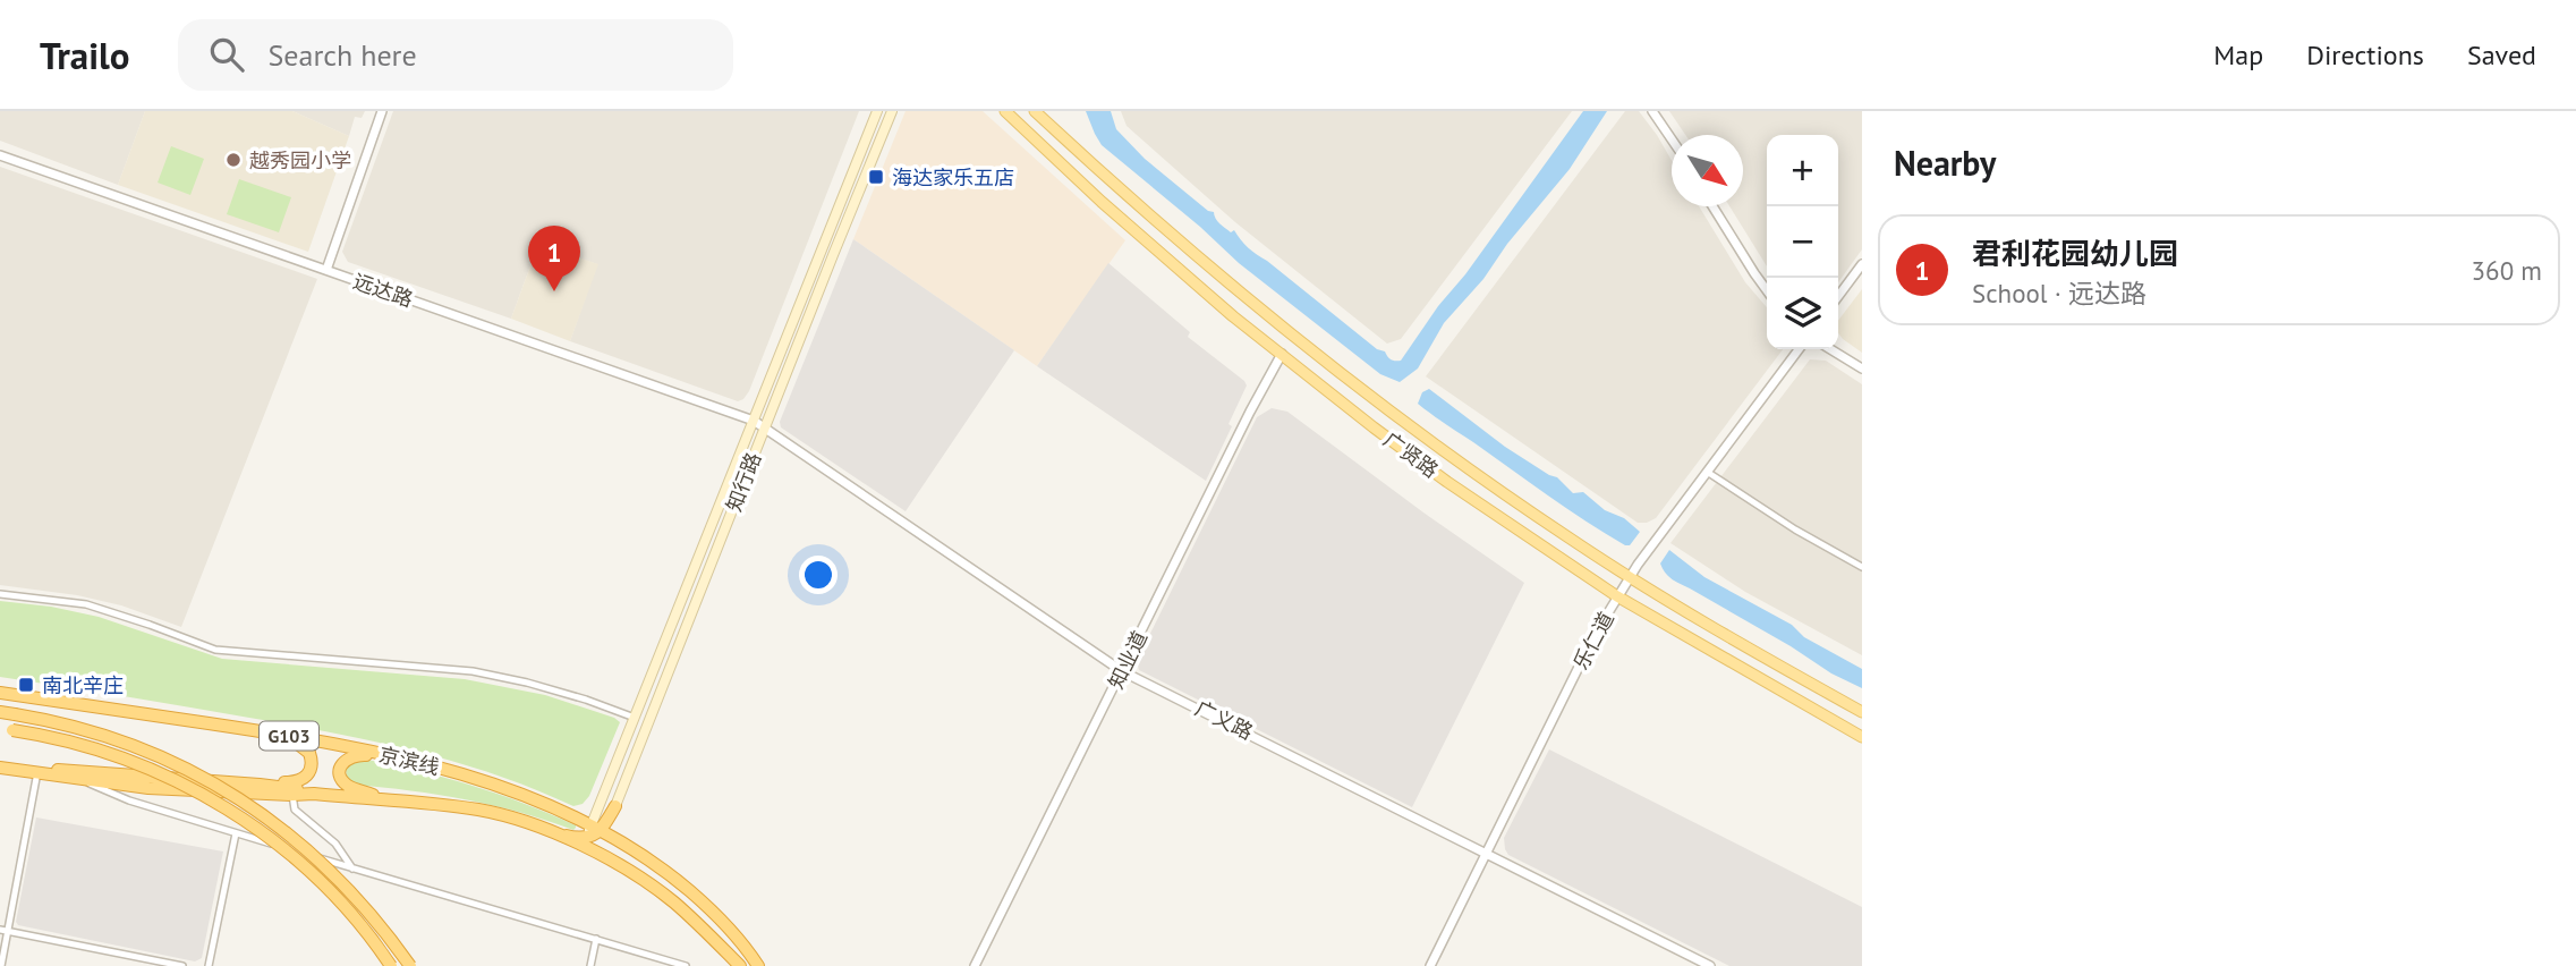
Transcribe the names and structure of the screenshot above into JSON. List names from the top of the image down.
{
  "streets": {
    "highway": ["G103", "京滨线"],
    "main road": ["广贤路", "知行路"],
    "street": [
      "远达路",
      "乐仁道",
      "知业道",
      "广义路"
    ]
  },
  "crossings": [
    ["远达路", "知行路"],
    ["远达路", "广义路"],
    ["广贤路", "乐仁道"],
    ["广贤路", "知业道"],
    ["知行路", "广义路"],
    ["知行路", "京滨线"],
    ["乐仁道", "广义路"],
    ["知业道", "广义路"]
  ],
  "places": {
    "other": ["越秀园小学"],
    "transit": ["海达家乐五店", "南北辛庄"]
  },
  "north": "bottom right",
  "page": {
    "header": "Trailo",
    "search": "Search here",
    "nav": ["Map", "Directions", "Saved"],
    "heading": "Nearby",
    "map_buttons": ["+", "−"],
    "list": [
      {
        "mark": "1",
        "name": "君利花园幼儿园",
        "note": "School · 远达路",
        "value": "360 m"
      }
    ],
    "pins": "1"
  }
}
